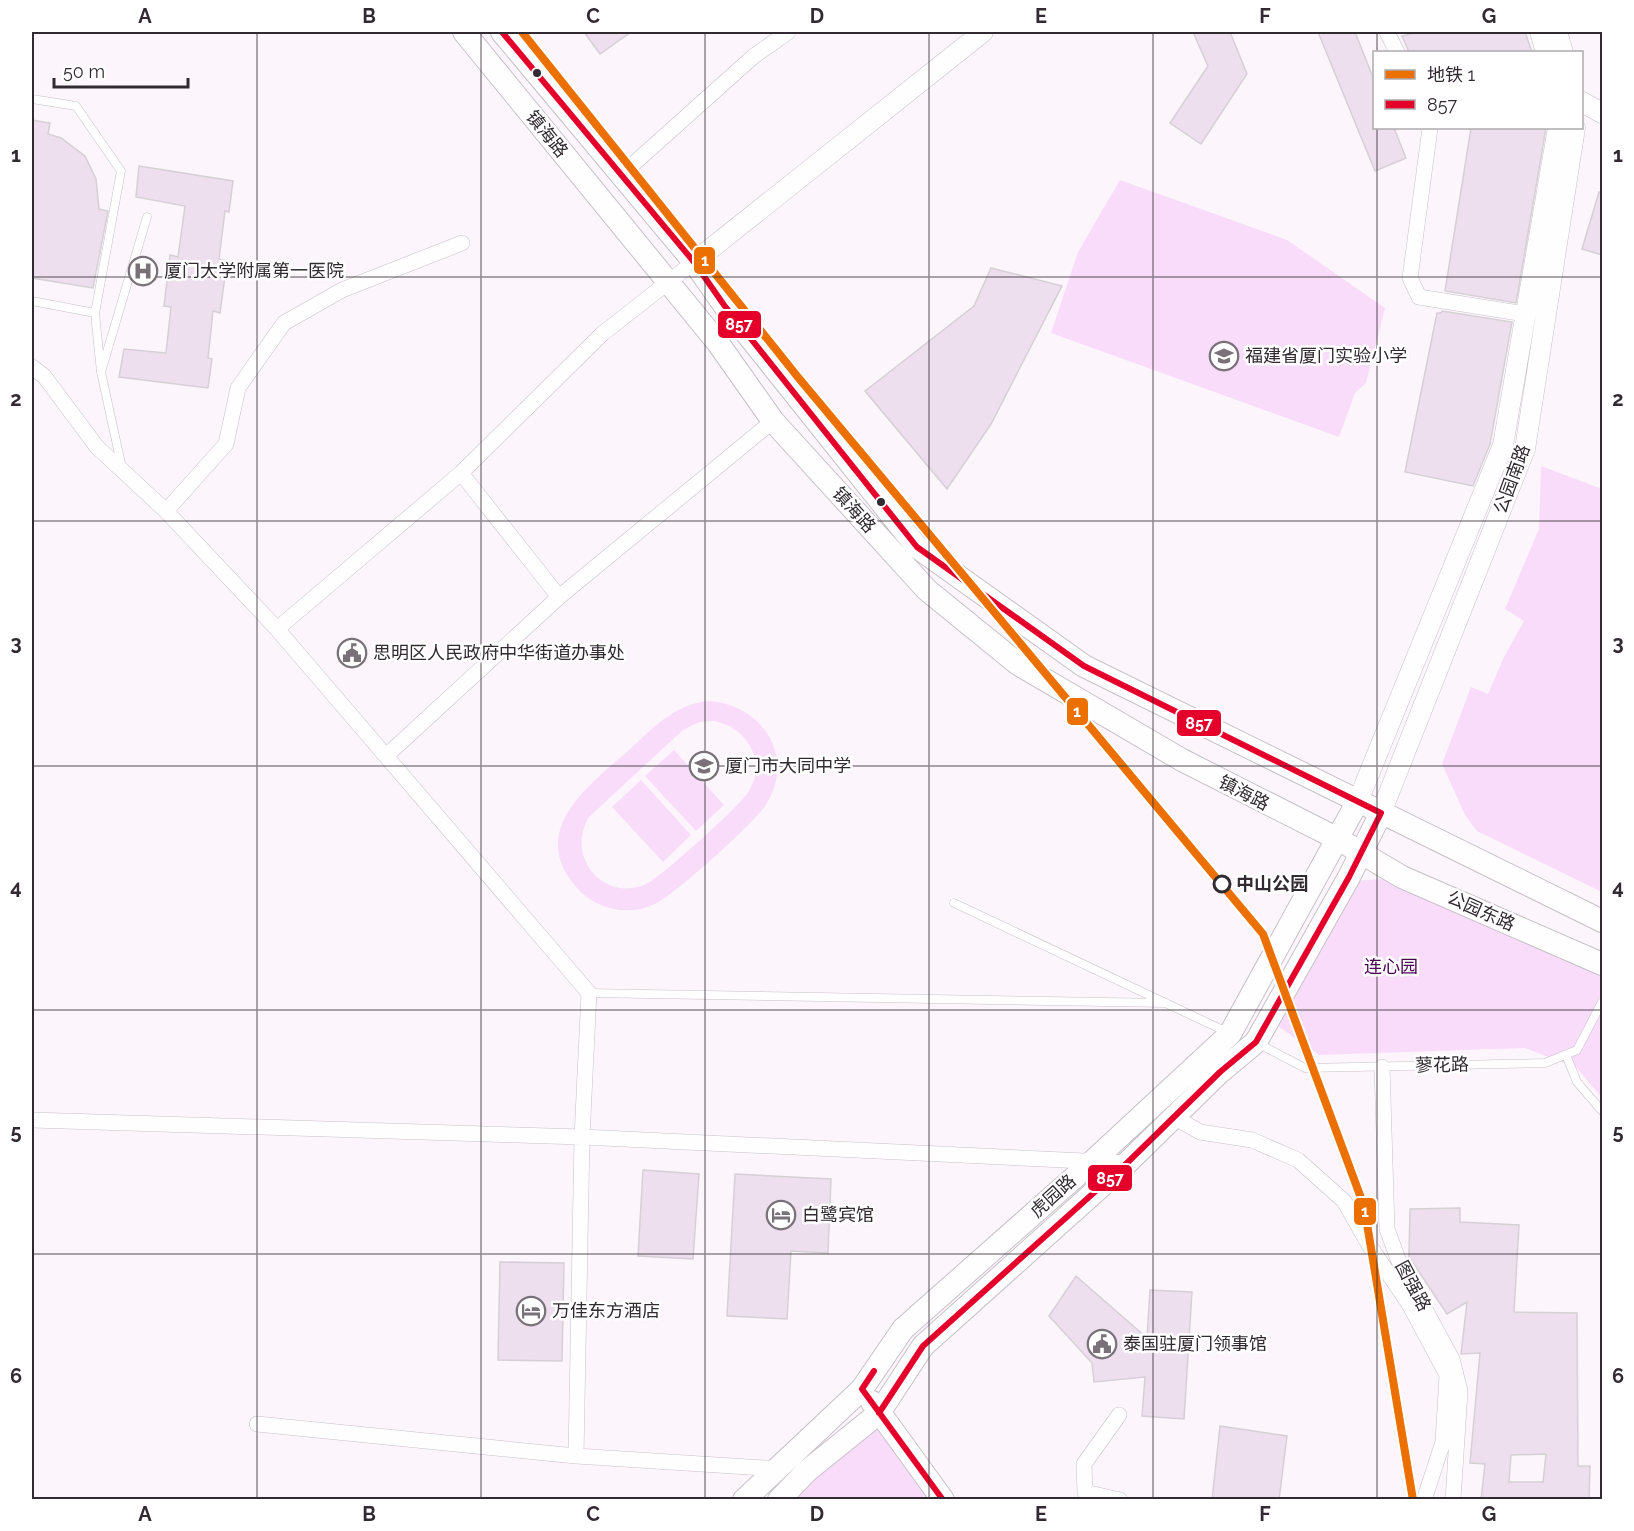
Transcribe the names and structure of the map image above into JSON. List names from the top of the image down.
{
  "streets": {
    "main road": ["镇海路", "公园东路", "虎园路"],
    "street": ["公园南路", "图强路"],
    "lane": ["蓼花路"]
  },
  "crossings": [
    ["镇海路", "公园南路"],
    ["镇海路", "公园东路"],
    ["镇海路", "虎园路"],
    ["公园南路", "虎园路"],
    ["公园东路", "虎园路"],
    ["蓼花路", "虎园路"],
    ["蓼花路", "图强路"]
  ],
  "parks": ["连心园"],
  "places": {
    "hospital": ["厦门大学附属第一医院"],
    "school or university": ["福建省厦门实验小学", "厦门市大同中学"],
    "public building": ["思明区人民政府中华街道办事处", "泰国驻厦门领事馆"],
    "other": ["中山公园"],
    "hotel": ["白鹭宾馆", "万佳东方酒店"]
  },
  "lines": ["metro line 1", "transit line 857"],
  "legend": ["地铁 1", "857"],
  "scale_bar": "50 m",
  "grid": {
    "columns": [
      "A",
      "B",
      "C",
      "D",
      "E",
      "F",
      "G"
    ],
    "rows": [
      "1",
      "2",
      "3",
      "4",
      "5",
      "6"
    ]
  }
}
